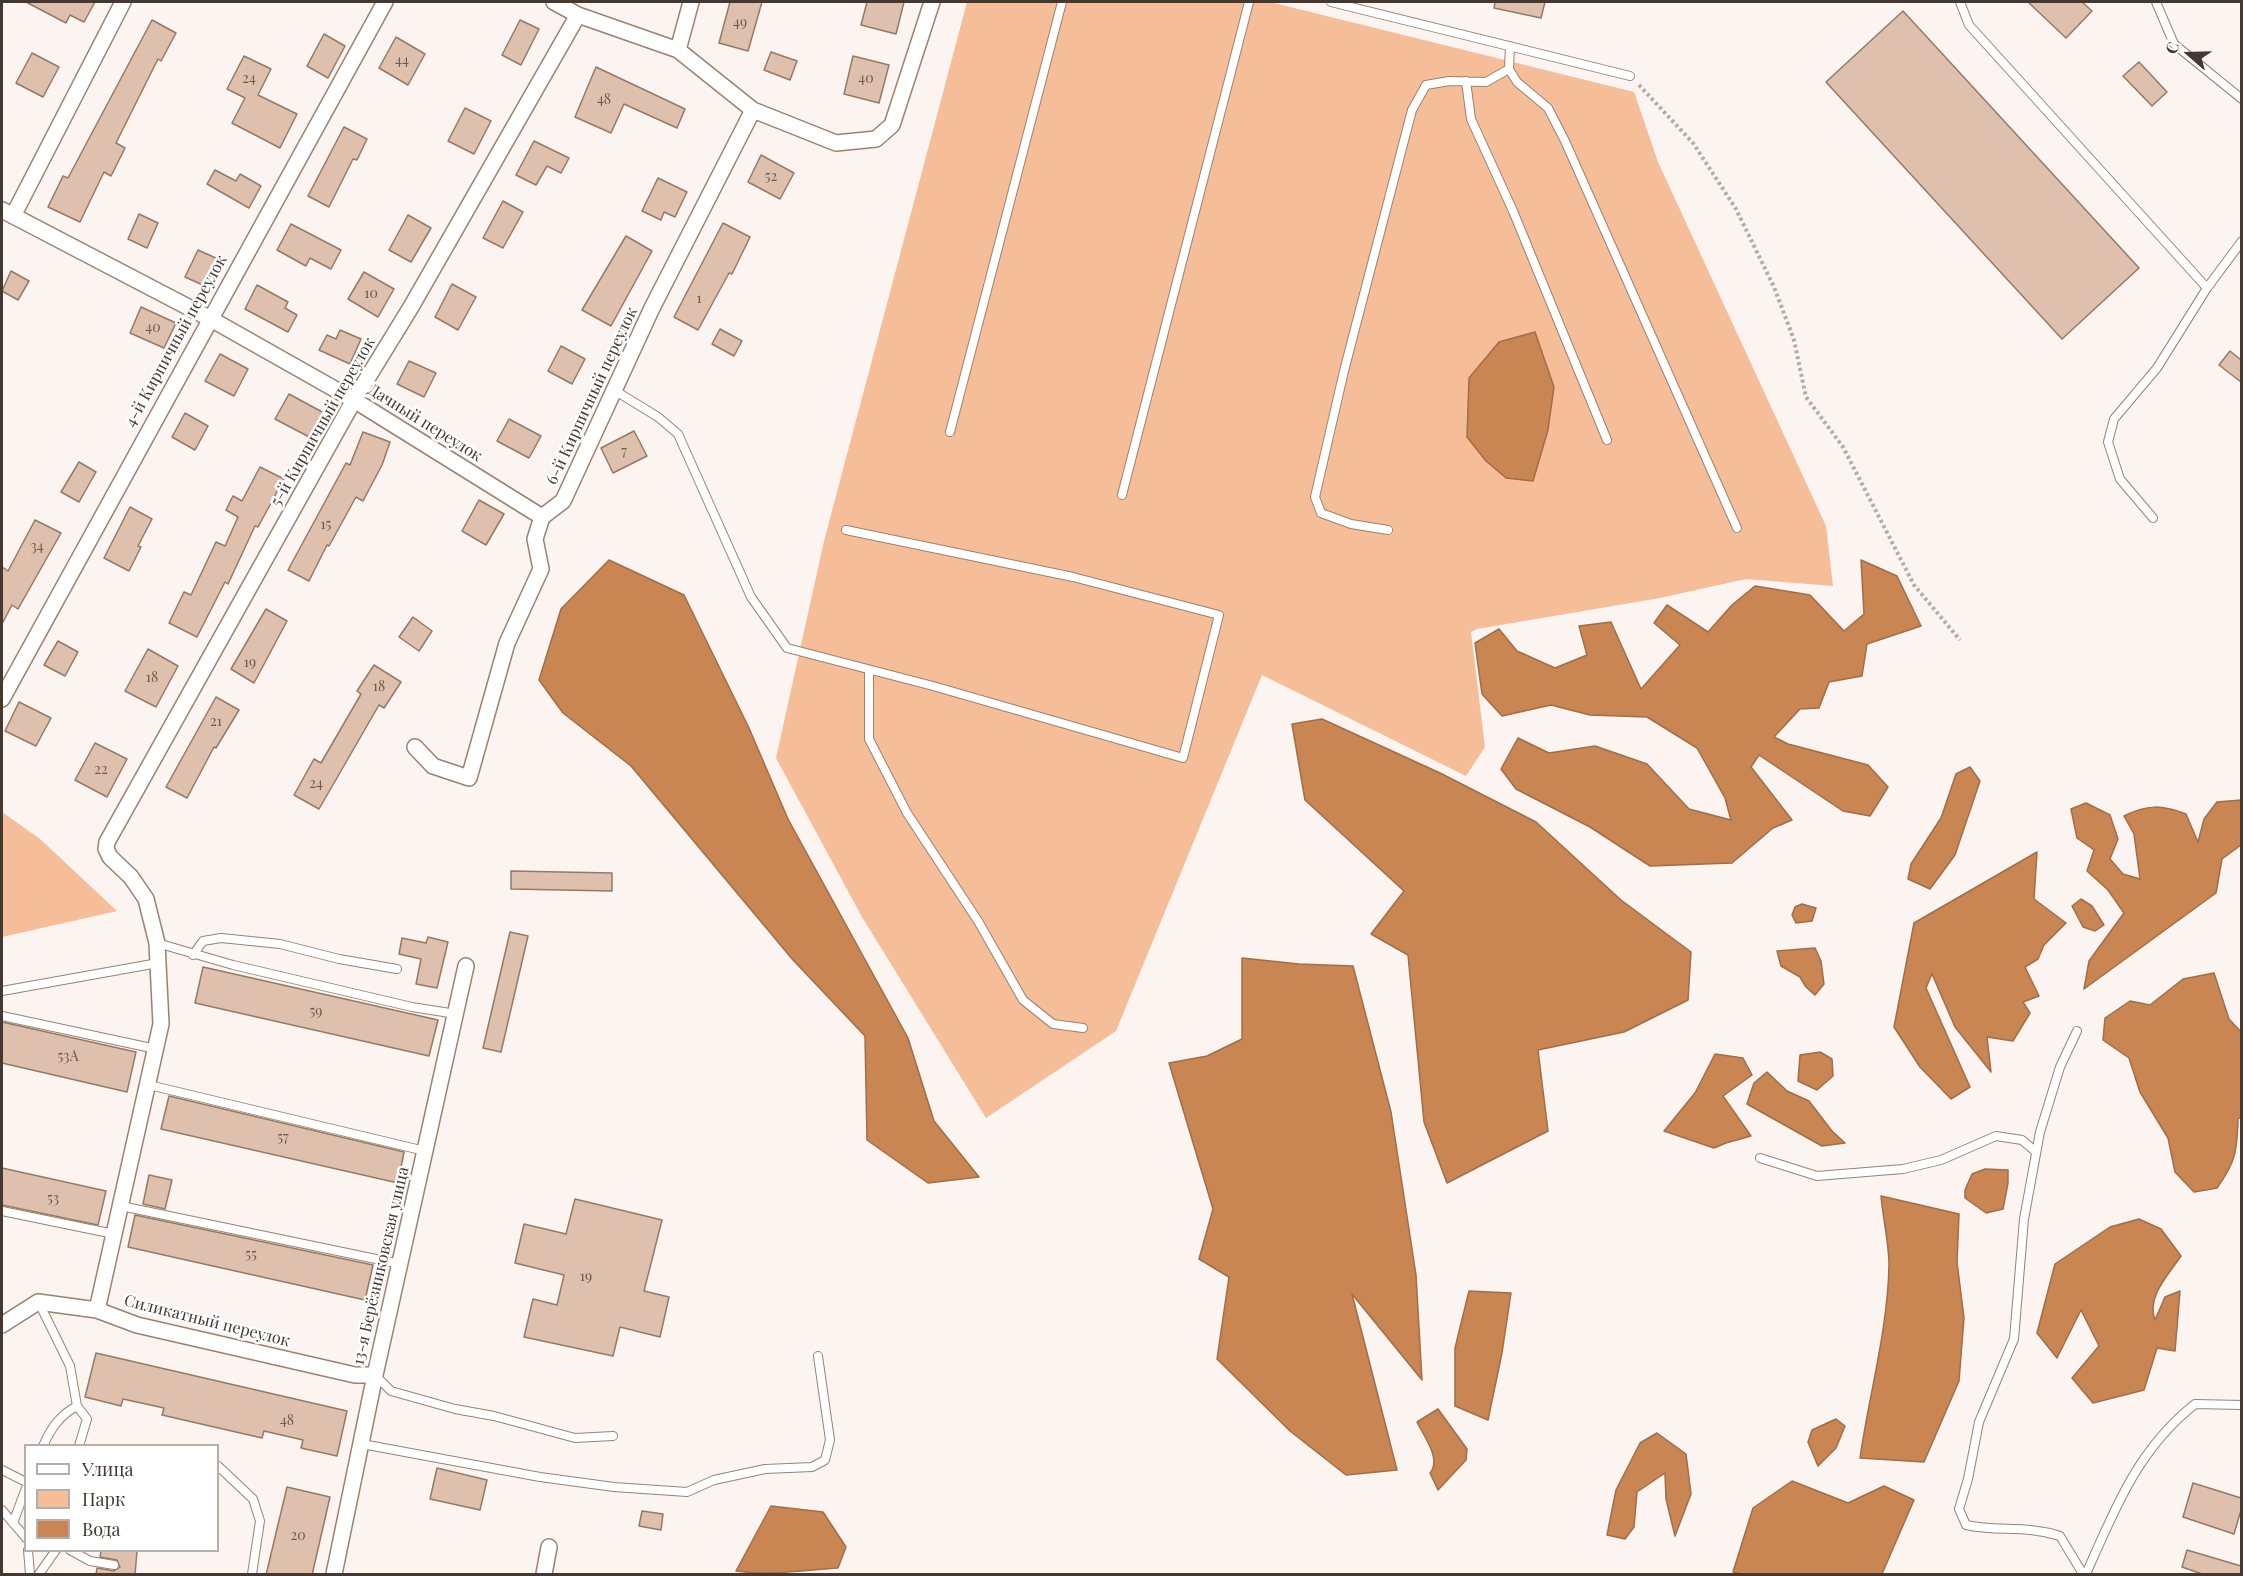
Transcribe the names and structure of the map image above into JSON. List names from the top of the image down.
{
  "streets": {
    "street": [
      "4-й Кирпичный переулок",
      "6-й Кирпичный переулок",
      "5-й Кирпичный переулок",
      "Дачный переулок",
      "13-я Берёзниковская улица",
      "Силикатный переулок"
    ]
  },
  "crossings": [
    ["4-й Кирпичный переулок", "Дачный переулок"],
    ["6-й Кирпичный переулок", "Дачный переулок"],
    ["5-й Кирпичный переулок", "Дачный переулок"],
    ["13-я Берёзниковская улица", "Силикатный переулок"]
  ],
  "house_numbers": [
    "49",
    "44",
    "24",
    "40",
    "48",
    "52",
    "10",
    "1",
    "40",
    "7",
    "15",
    "34",
    "19",
    "18",
    "18",
    "21",
    "22",
    "24",
    "59",
    "53А",
    "57",
    "53",
    "55",
    "19",
    "48",
    "20"
  ],
  "legend": ["Улица", "Парк", "Вода"],
  "north": "left"
}
